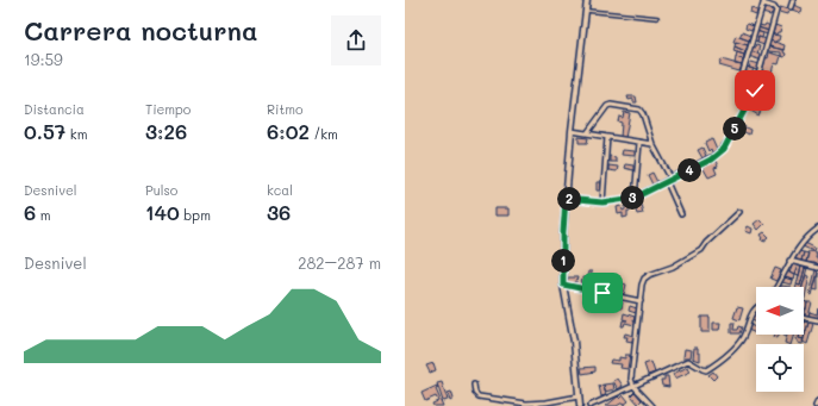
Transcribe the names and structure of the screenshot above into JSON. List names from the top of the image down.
{
  "north": "left",
  "page": {
    "heading": ["Carrera nocturna", "19:59"],
    "stats": [
      ["Distancia", "0.57 km"],
      ["Tiempo", "3:26"],
      ["Ritmo", "6:02 /km"],
      ["Desnivel", "6 m"],
      ["Pulso", "140 bpm"],
      ["kcal", "36"]
    ],
    "pins": [
      "5",
      "4",
      "3",
      "2",
      "1"
    ],
    "chart": ["Desnivel", "282–287 m"]
  }
}
